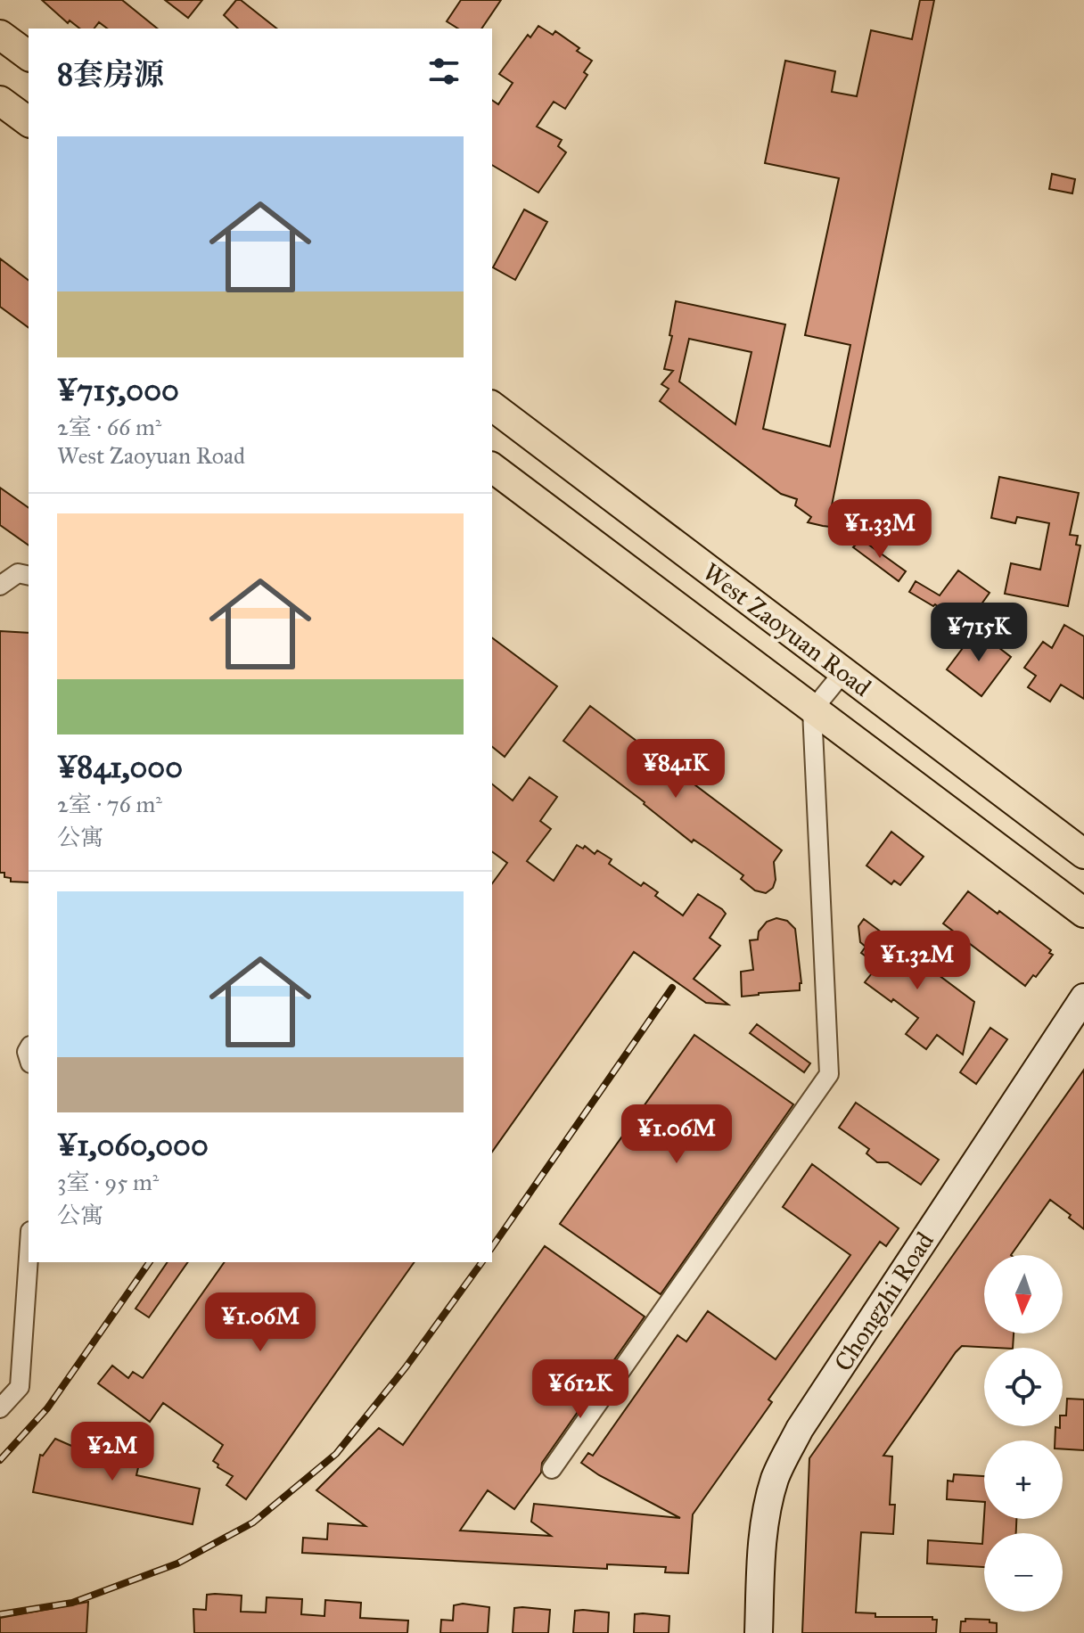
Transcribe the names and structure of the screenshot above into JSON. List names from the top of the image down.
{
  "streets": {
    "main road": ["West Zaoyuan Road"],
    "street": ["Chongzhi Road"]
  },
  "north": "bottom",
  "page": {
    "heading": "8套房源",
    "list": [
      {
        "name": "¥715,000",
        "note": "2室 · 66 m² · West Zaoyuan Road"
      },
      {
        "name": "¥841,000",
        "note": "2室 · 76 m² · 公寓"
      },
      {
        "name": "¥1,060,000",
        "note": "3室 · 95 m² · 公寓"
      }
    ],
    "price": [
      "¥1.33M",
      "¥715K",
      "¥841K",
      "¥1.32M",
      "¥1.06M",
      "¥1.06M",
      "¥612K",
      "¥2M"
    ],
    "map_buttons": ["+", "−"]
  }
}
